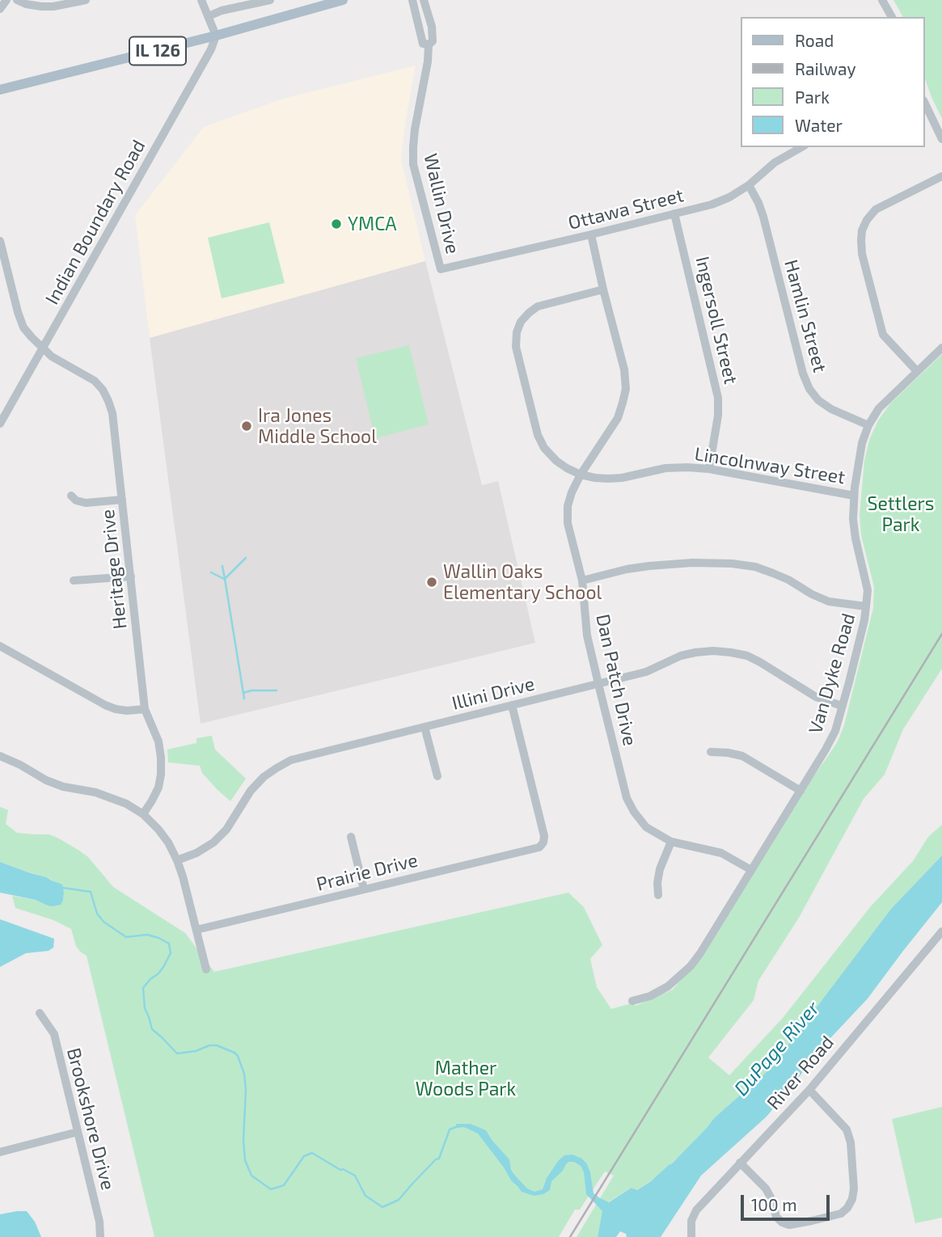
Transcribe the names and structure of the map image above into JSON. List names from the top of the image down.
{
  "streets": {
    "main road": ["IL 126"],
    "street": [
      "Wallin Drive",
      "Ottawa Street",
      "Indian Boundary Road",
      "Hamlin Street",
      "Ingersoll Street",
      "Lincolnway Street",
      "Heritage Drive",
      "Van Dyke Road",
      "Dan Patch Drive",
      "Illini Drive",
      "Prairie Drive",
      "River Road",
      "Brookshore Drive"
    ]
  },
  "crossings": [
    ["IL 126", "Indian Boundary Road"],
    ["Wallin Drive", "Ottawa Street"],
    ["Ottawa Street", "Hamlin Street"],
    ["Ottawa Street", "Ingersoll Street"],
    ["Ottawa Street", "Dan Patch Drive"],
    ["Indian Boundary Road", "Heritage Drive"],
    ["Hamlin Street", "Van Dyke Road"],
    ["Ingersoll Street", "Lincolnway Street"],
    ["Lincolnway Street", "Van Dyke Road"],
    ["Lincolnway Street", "Dan Patch Drive"],
    ["Van Dyke Road", "Dan Patch Drive"],
    ["Van Dyke Road", "Illini Drive"],
    ["Dan Patch Drive", "Illini Drive"],
    ["Illini Drive", "Prairie Drive"]
  ],
  "water": ["DuPage River"],
  "parks": ["Settlers Park", "Mather Woods Park"],
  "places": ["YMCA", "Ira Jones Middle School", "Wallin Oaks Elementary School"],
  "legend": [
    "Road",
    "Railway",
    "Park",
    "Water"
  ],
  "scale_bar": "100 m"
}
